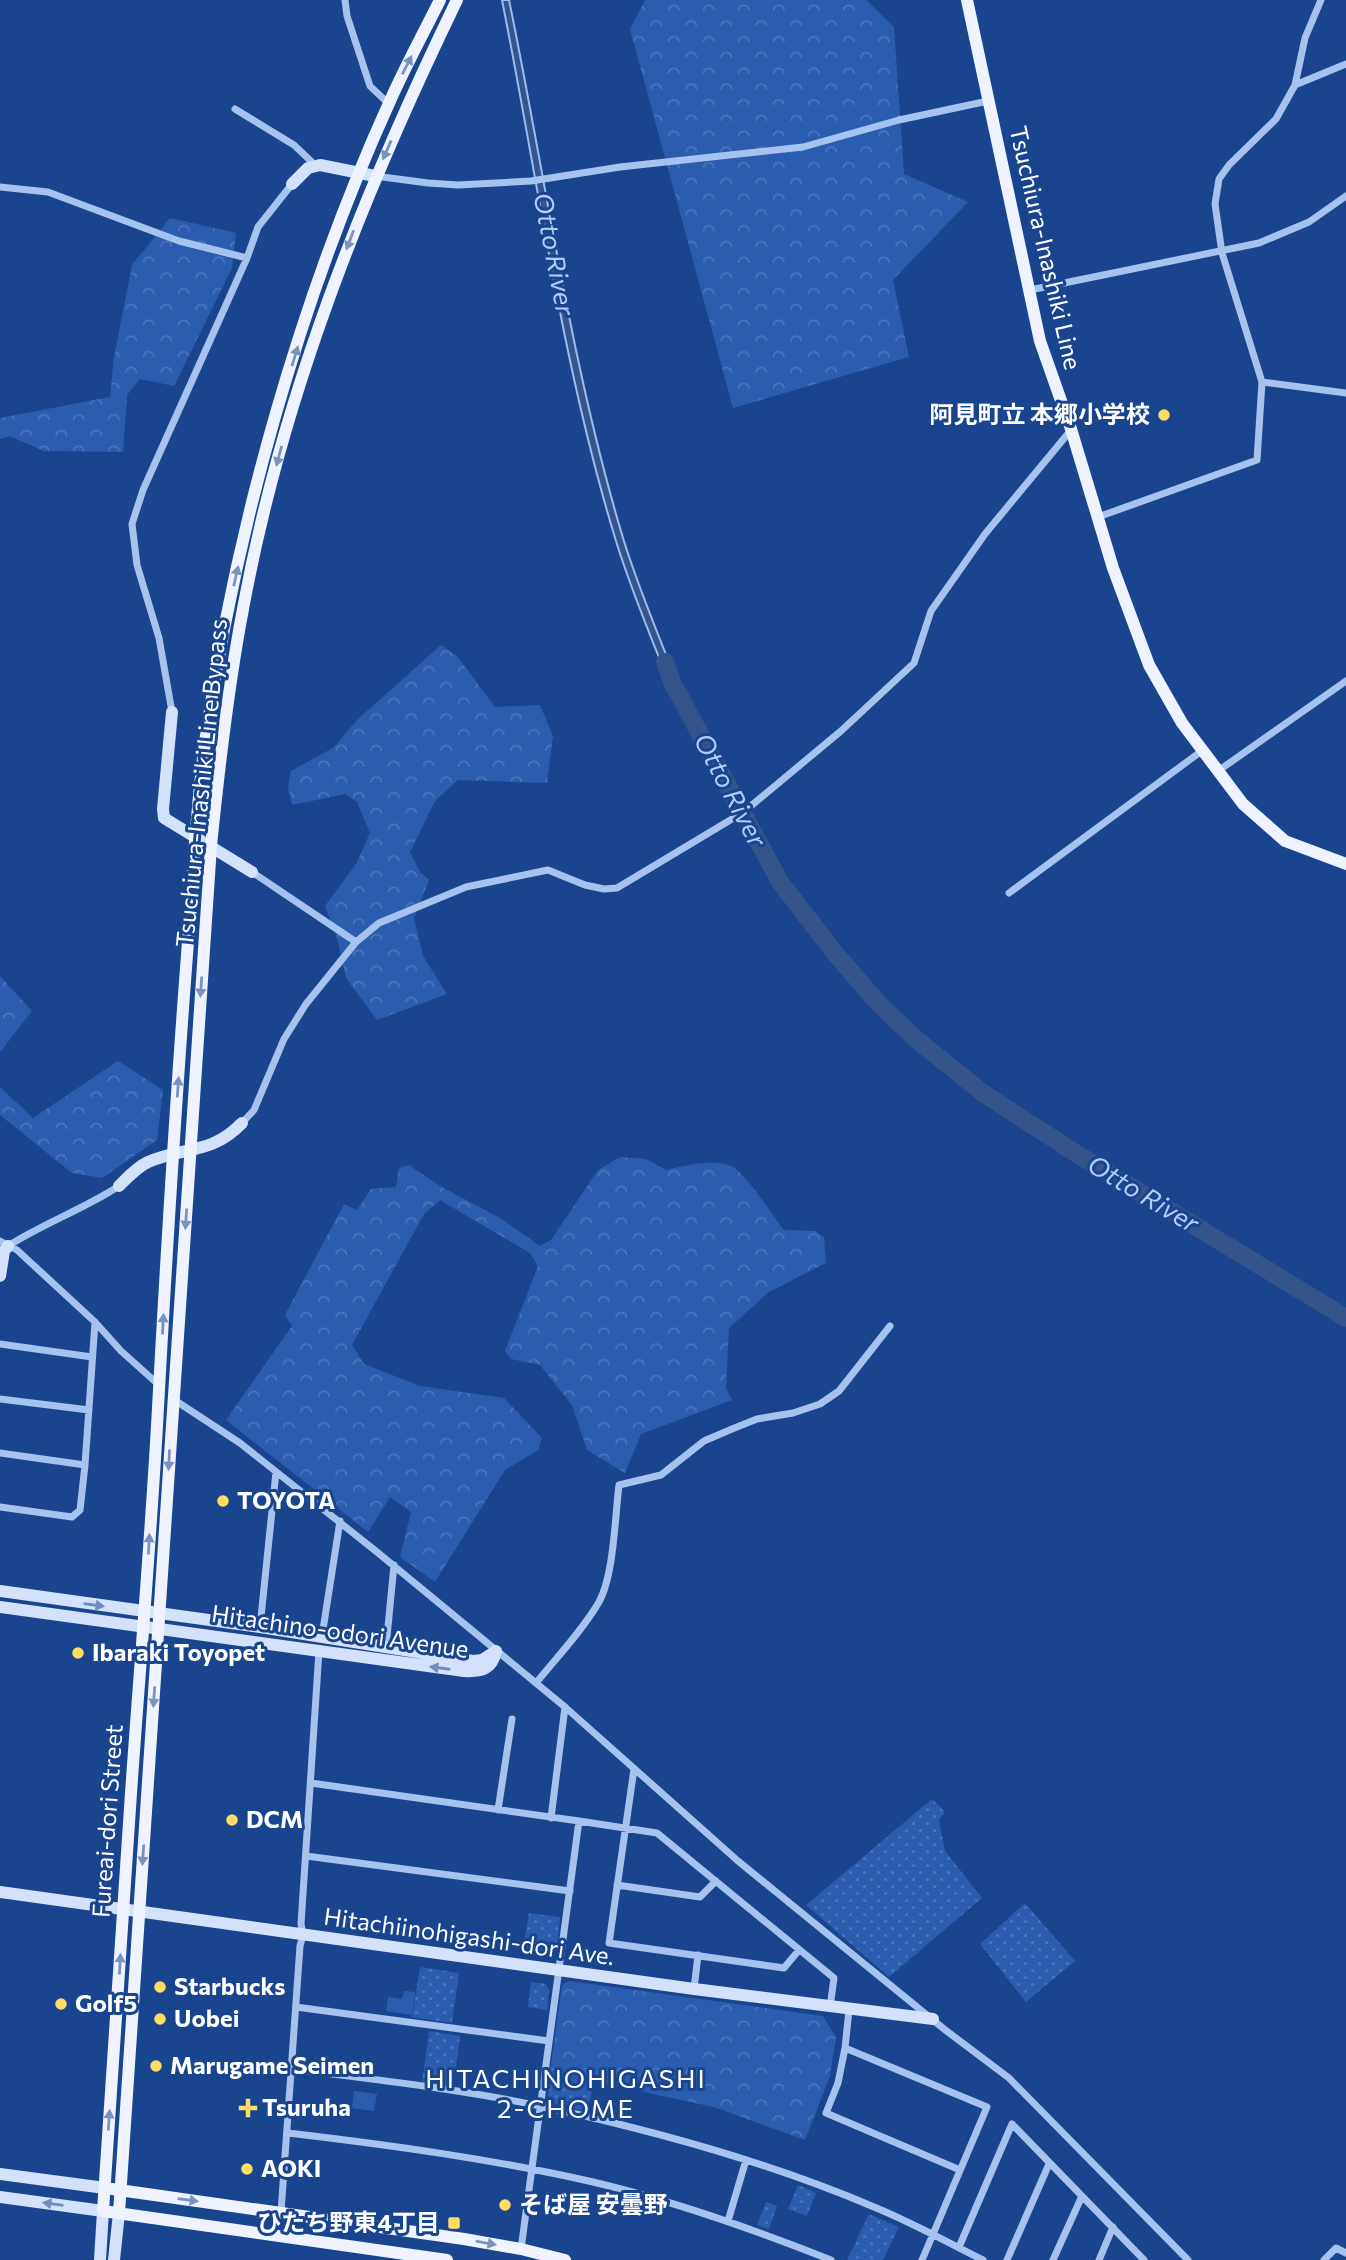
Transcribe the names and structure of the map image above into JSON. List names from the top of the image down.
{
  "streets": {
    "main road": ["Tsuchiura-Inashiki Line", "Tsuchiura-Inashiki Line Bypass", "Fureai-dori Street"],
    "street": ["Hitachino-odori Avenue", "Hitachiinohigashi-dori Ave."]
  },
  "crossings": [
    ["Tsuchiura-Inashiki Line Bypass", "Fureai-dori Street"],
    ["Hitachino-odori Avenue", "Fureai-dori Street"],
    ["Fureai-dori Street", "Hitachiinohigashi-dori Ave."]
  ],
  "districts": ["HITACHINOHIGASHI 2-CHOME"],
  "water": ["Otto River"],
  "places": {
    "other": [
      "阿見町立 本郷小学校",
      "TOYOTA",
      "Ibaraki Toyopet",
      "DCM",
      "Starbucks",
      "Golf5",
      "Uobei",
      "Marugame Seimen",
      "AOKI",
      "そば屋 安曇野"
    ],
    "health": ["Tsuruha"],
    "transit": ["ひたち野東4丁目"]
  }
}
